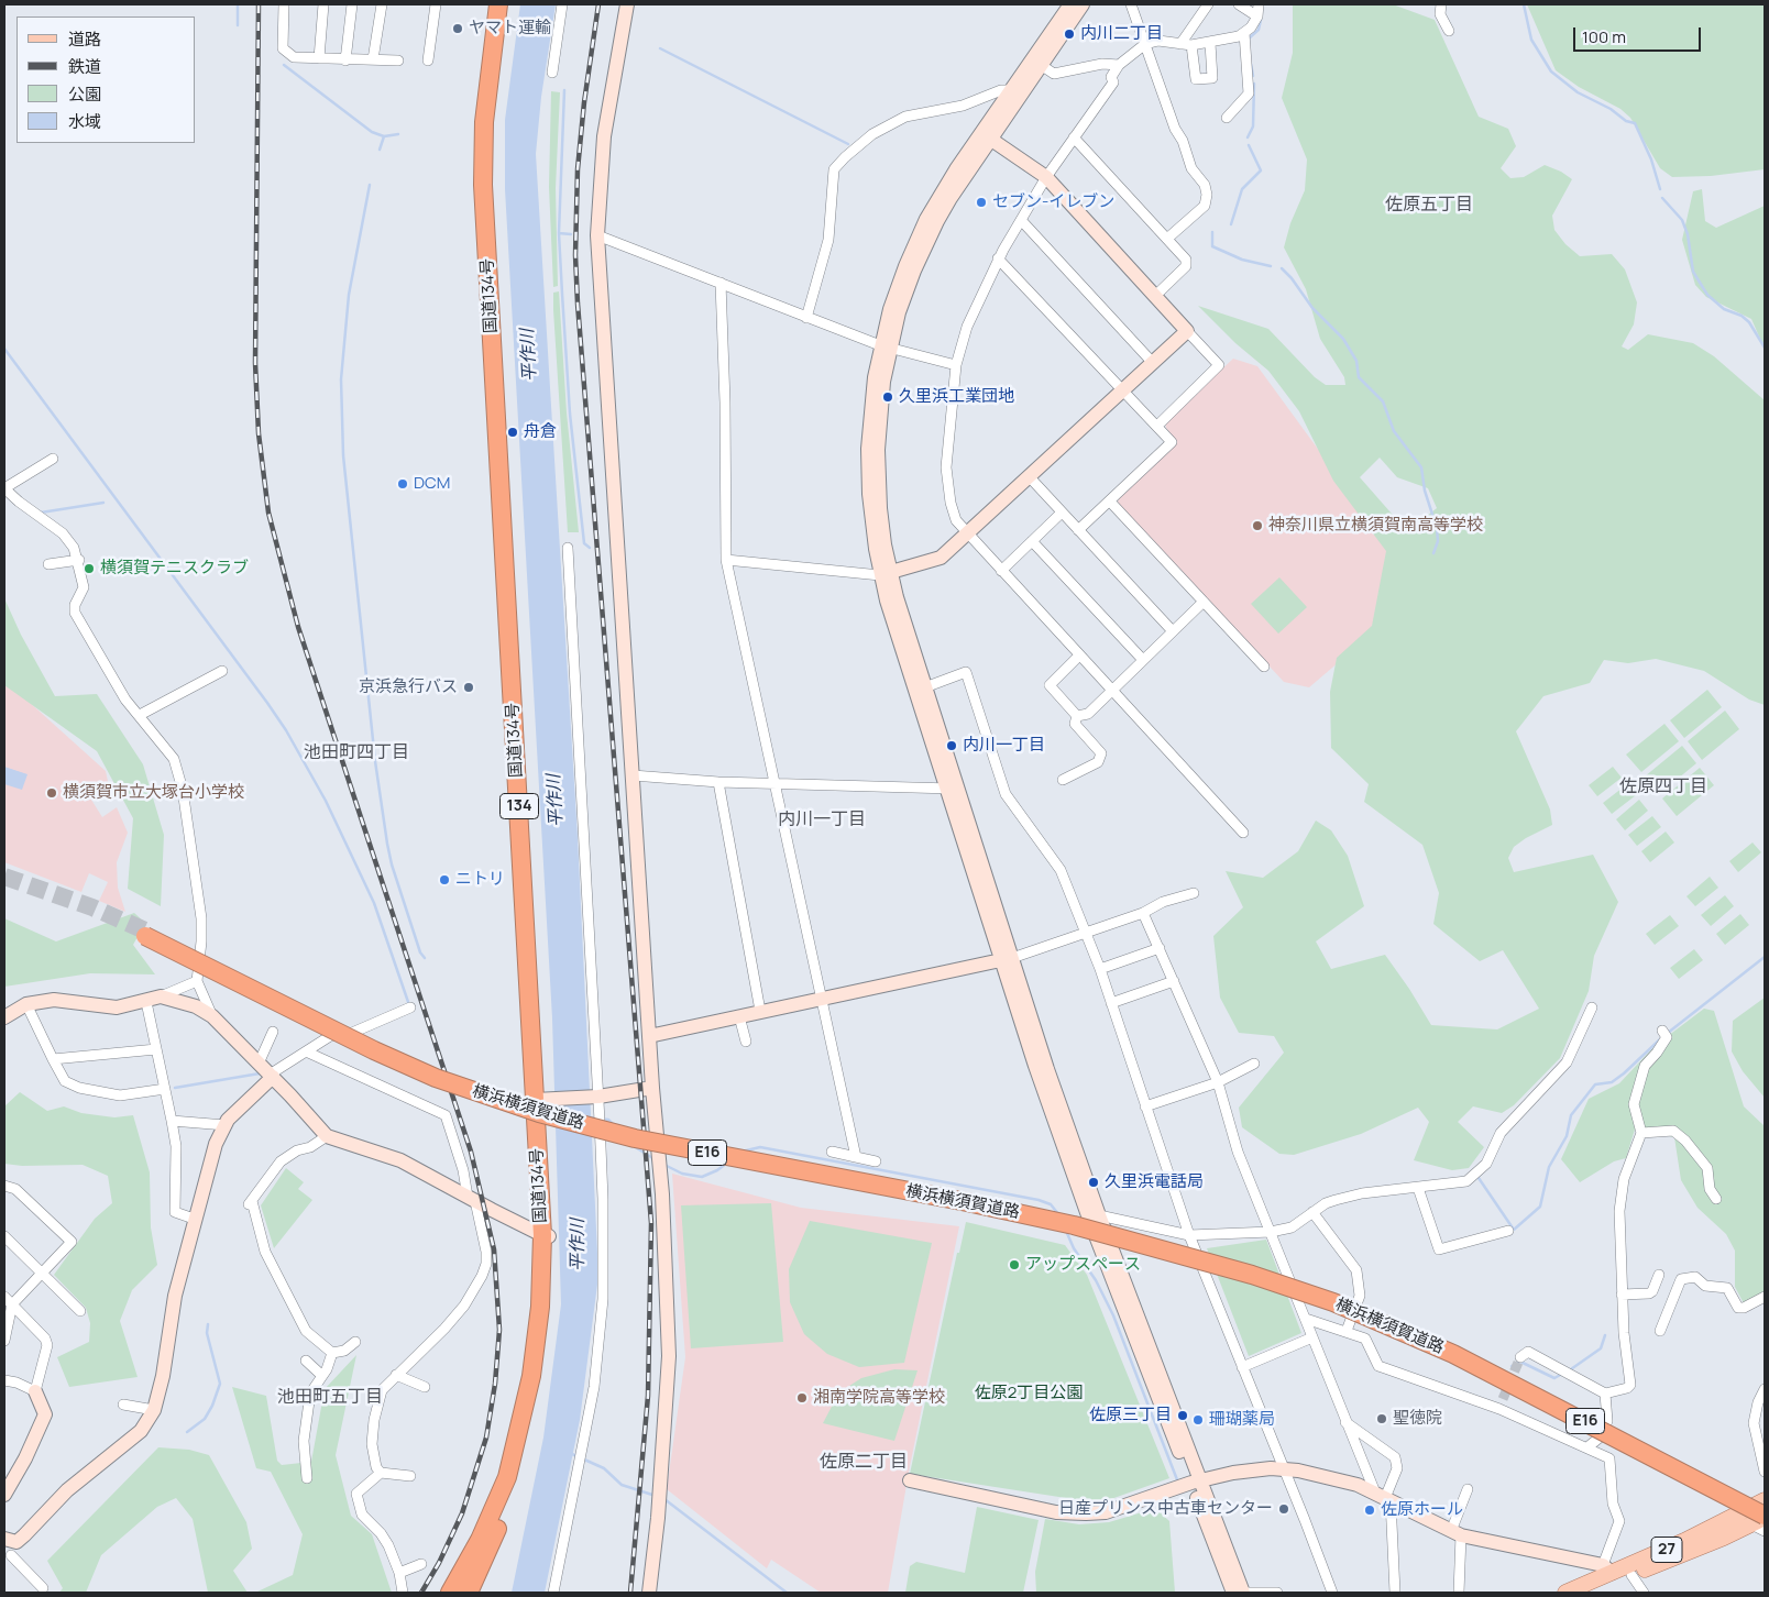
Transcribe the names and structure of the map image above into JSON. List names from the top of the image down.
{
  "streets": {
    "highway": [
      "国道134号",
      "134",
      "横浜横須賀道路",
      "E16"
    ],
    "main road": ["27"]
  },
  "crossings": [
    ["横浜横須賀道路", "27"]
  ],
  "districts": [
    "佐原五丁目",
    "池田町四丁目",
    "佐原四丁目",
    "内川一丁目",
    "池田町五丁目",
    "佐原二丁目"
  ],
  "water": ["平作川"],
  "parks": ["佐原2丁目公園"],
  "places": [
    "ヤマト運輸",
    "内川二丁目",
    "セブン-イレブン",
    "久里浜工業団地",
    "舟倉",
    "DCM",
    "神奈川県立横須賀南高等学校",
    "横須賀テニスクラブ",
    "京浜急行バス",
    "内川一丁目",
    "横須賀市立大塚台小学校",
    "ニトリ",
    "久里浜電話局",
    "アップスペース",
    "湘南学院高等学校",
    "佐原三丁目",
    "聖徳院",
    "珊瑚薬局",
    "日産プリンス中古車センター",
    "佐原ホール"
  ],
  "legend": [
    "道路",
    "鉄道",
    "公園",
    "水域"
  ],
  "scale_bar": "100 m"
}
